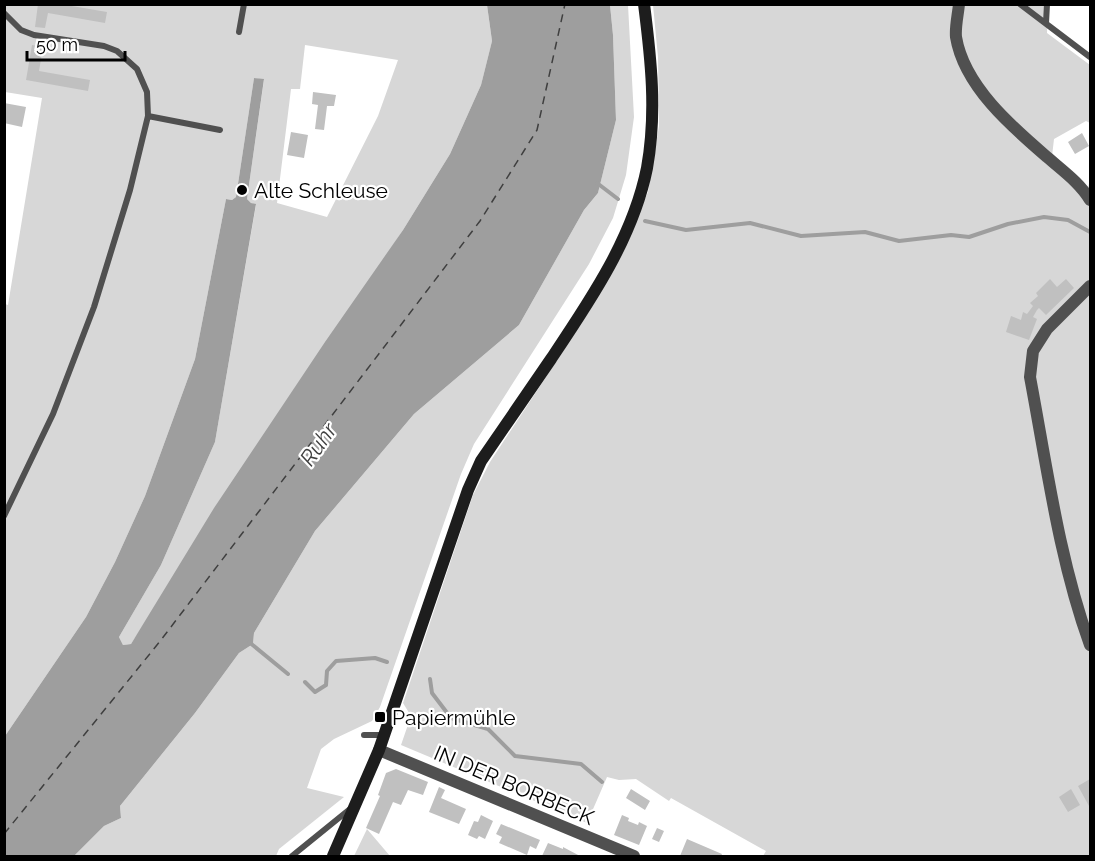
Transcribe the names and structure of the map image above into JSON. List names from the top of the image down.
{
  "streets": {
    "street": ["IN DER BORBECK"]
  },
  "water": ["Ruhr"],
  "places": {
    "other": ["Alte Schleuse"],
    "transit": ["Papiermühle"]
  },
  "scale_bar": "50 m"
}
